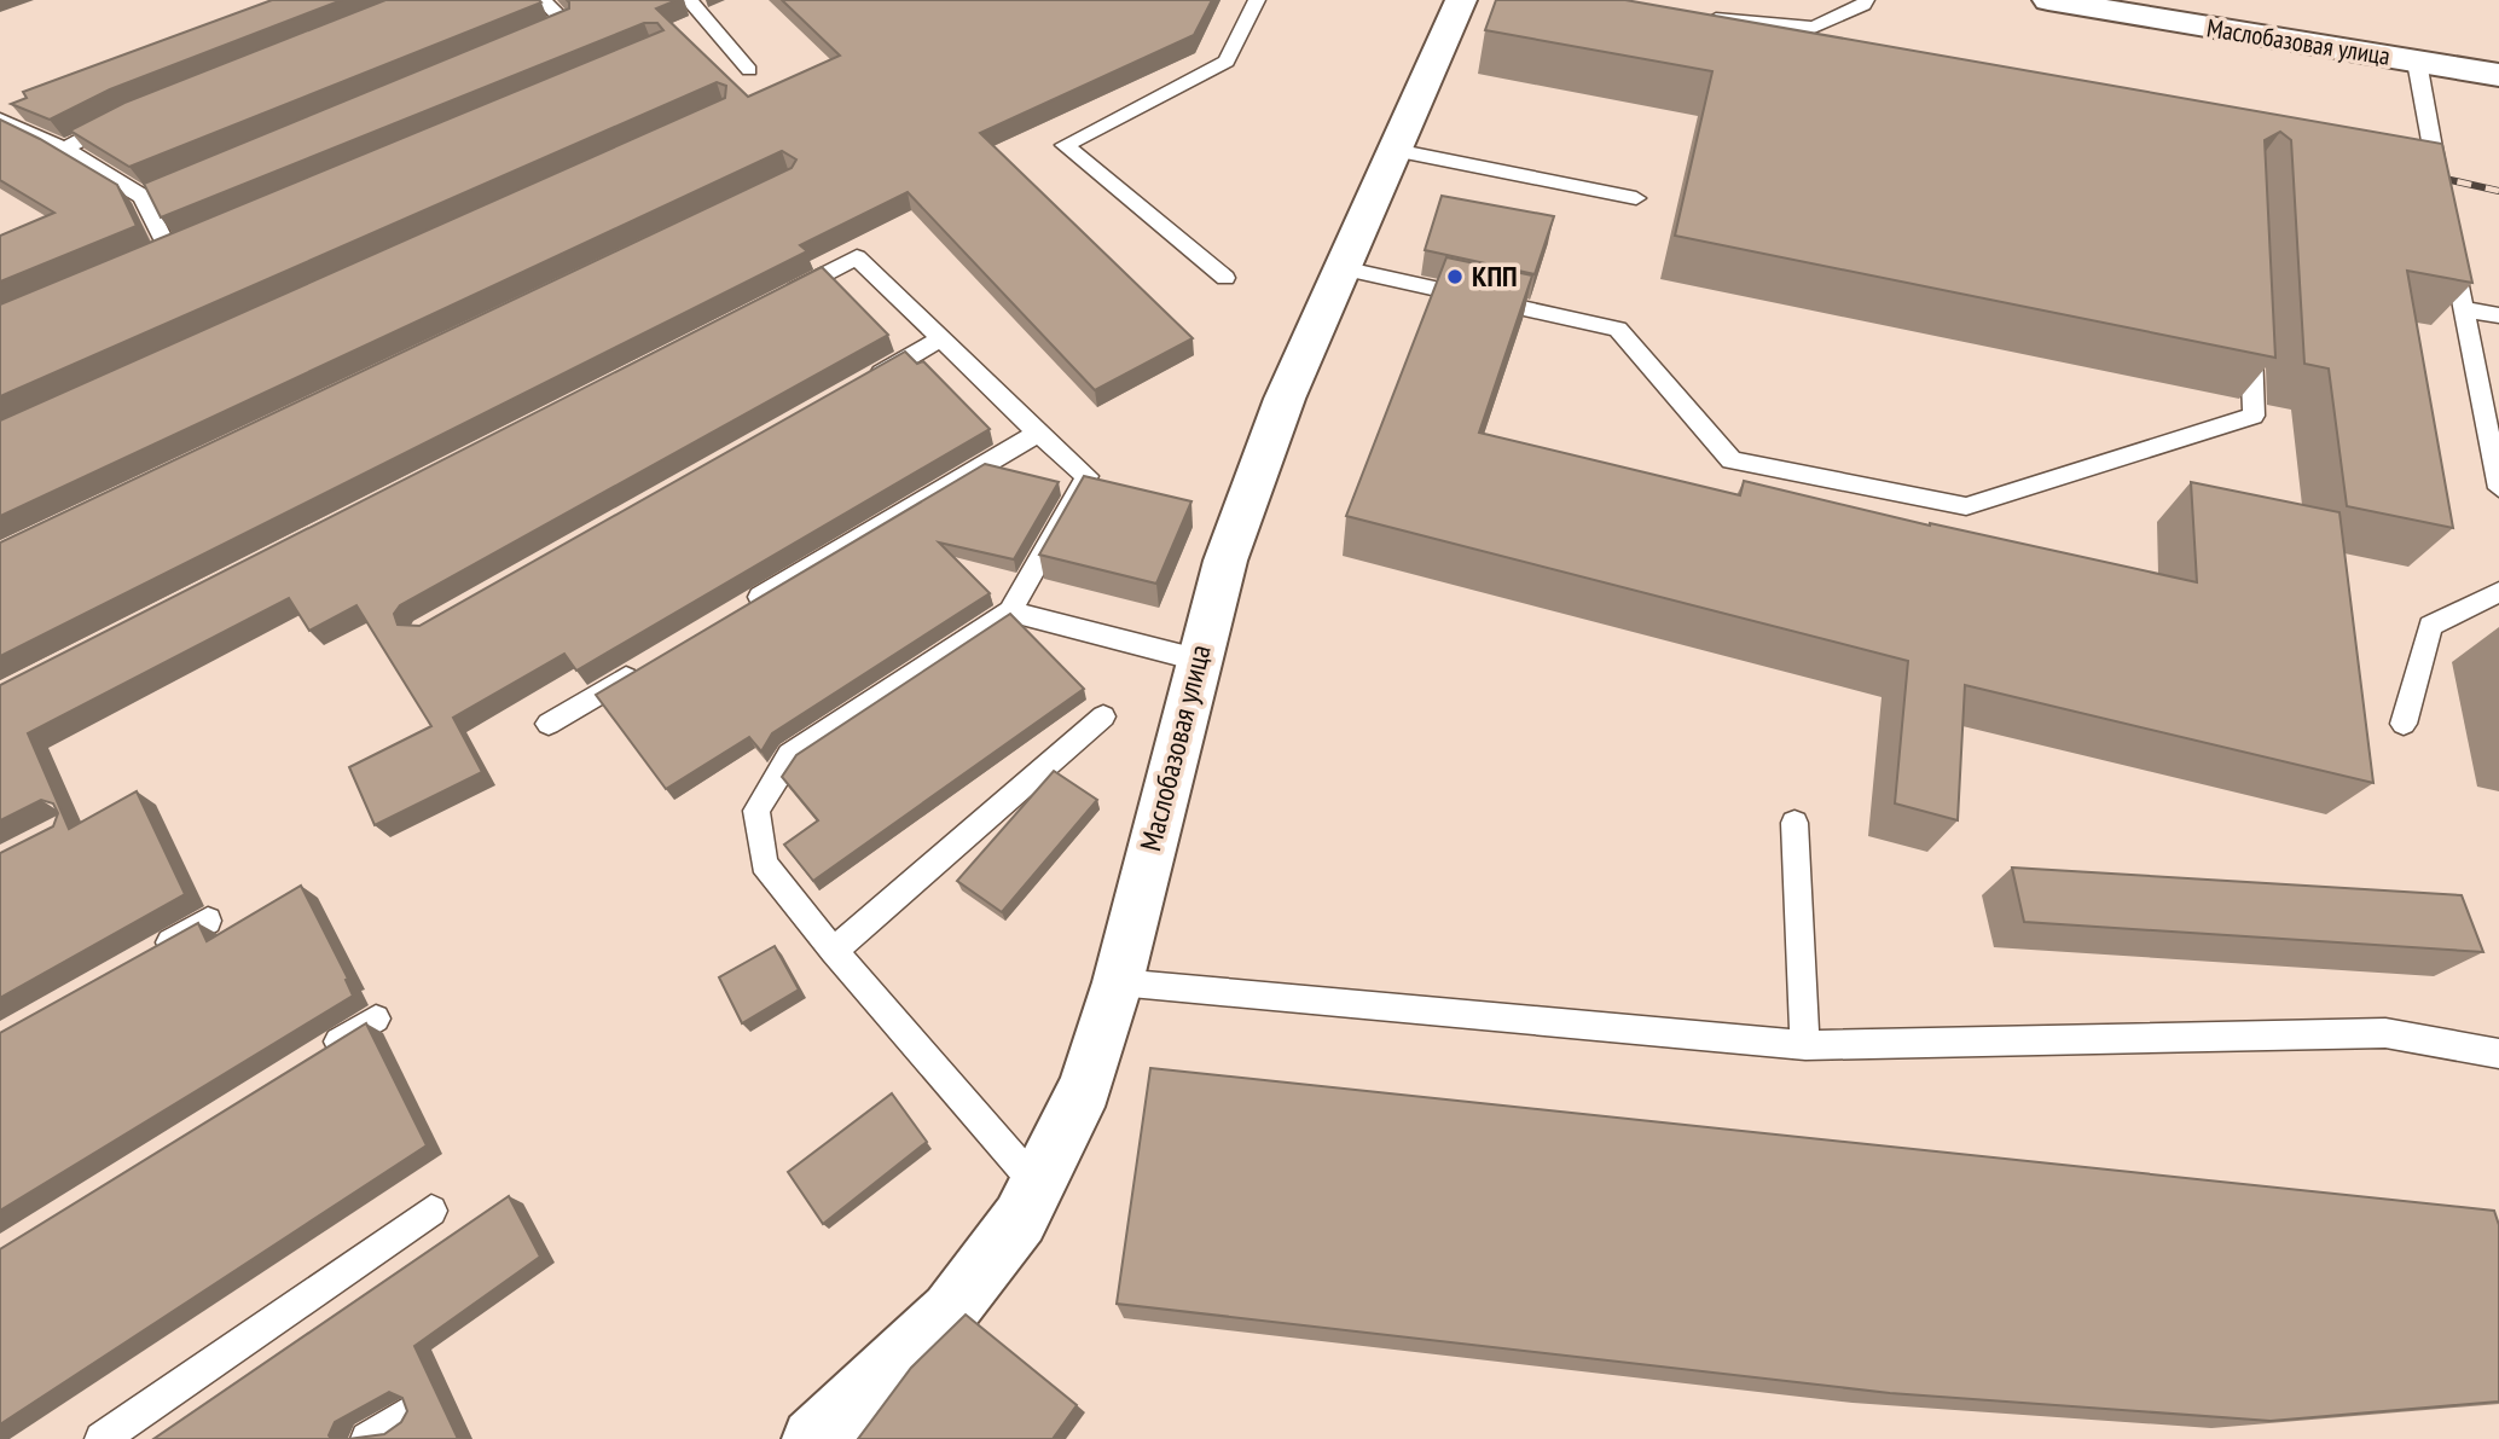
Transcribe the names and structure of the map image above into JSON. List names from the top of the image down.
{
  "streets": {
    "street": ["Маслобазовая улица"]
  },
  "places": ["КПП"]
}
